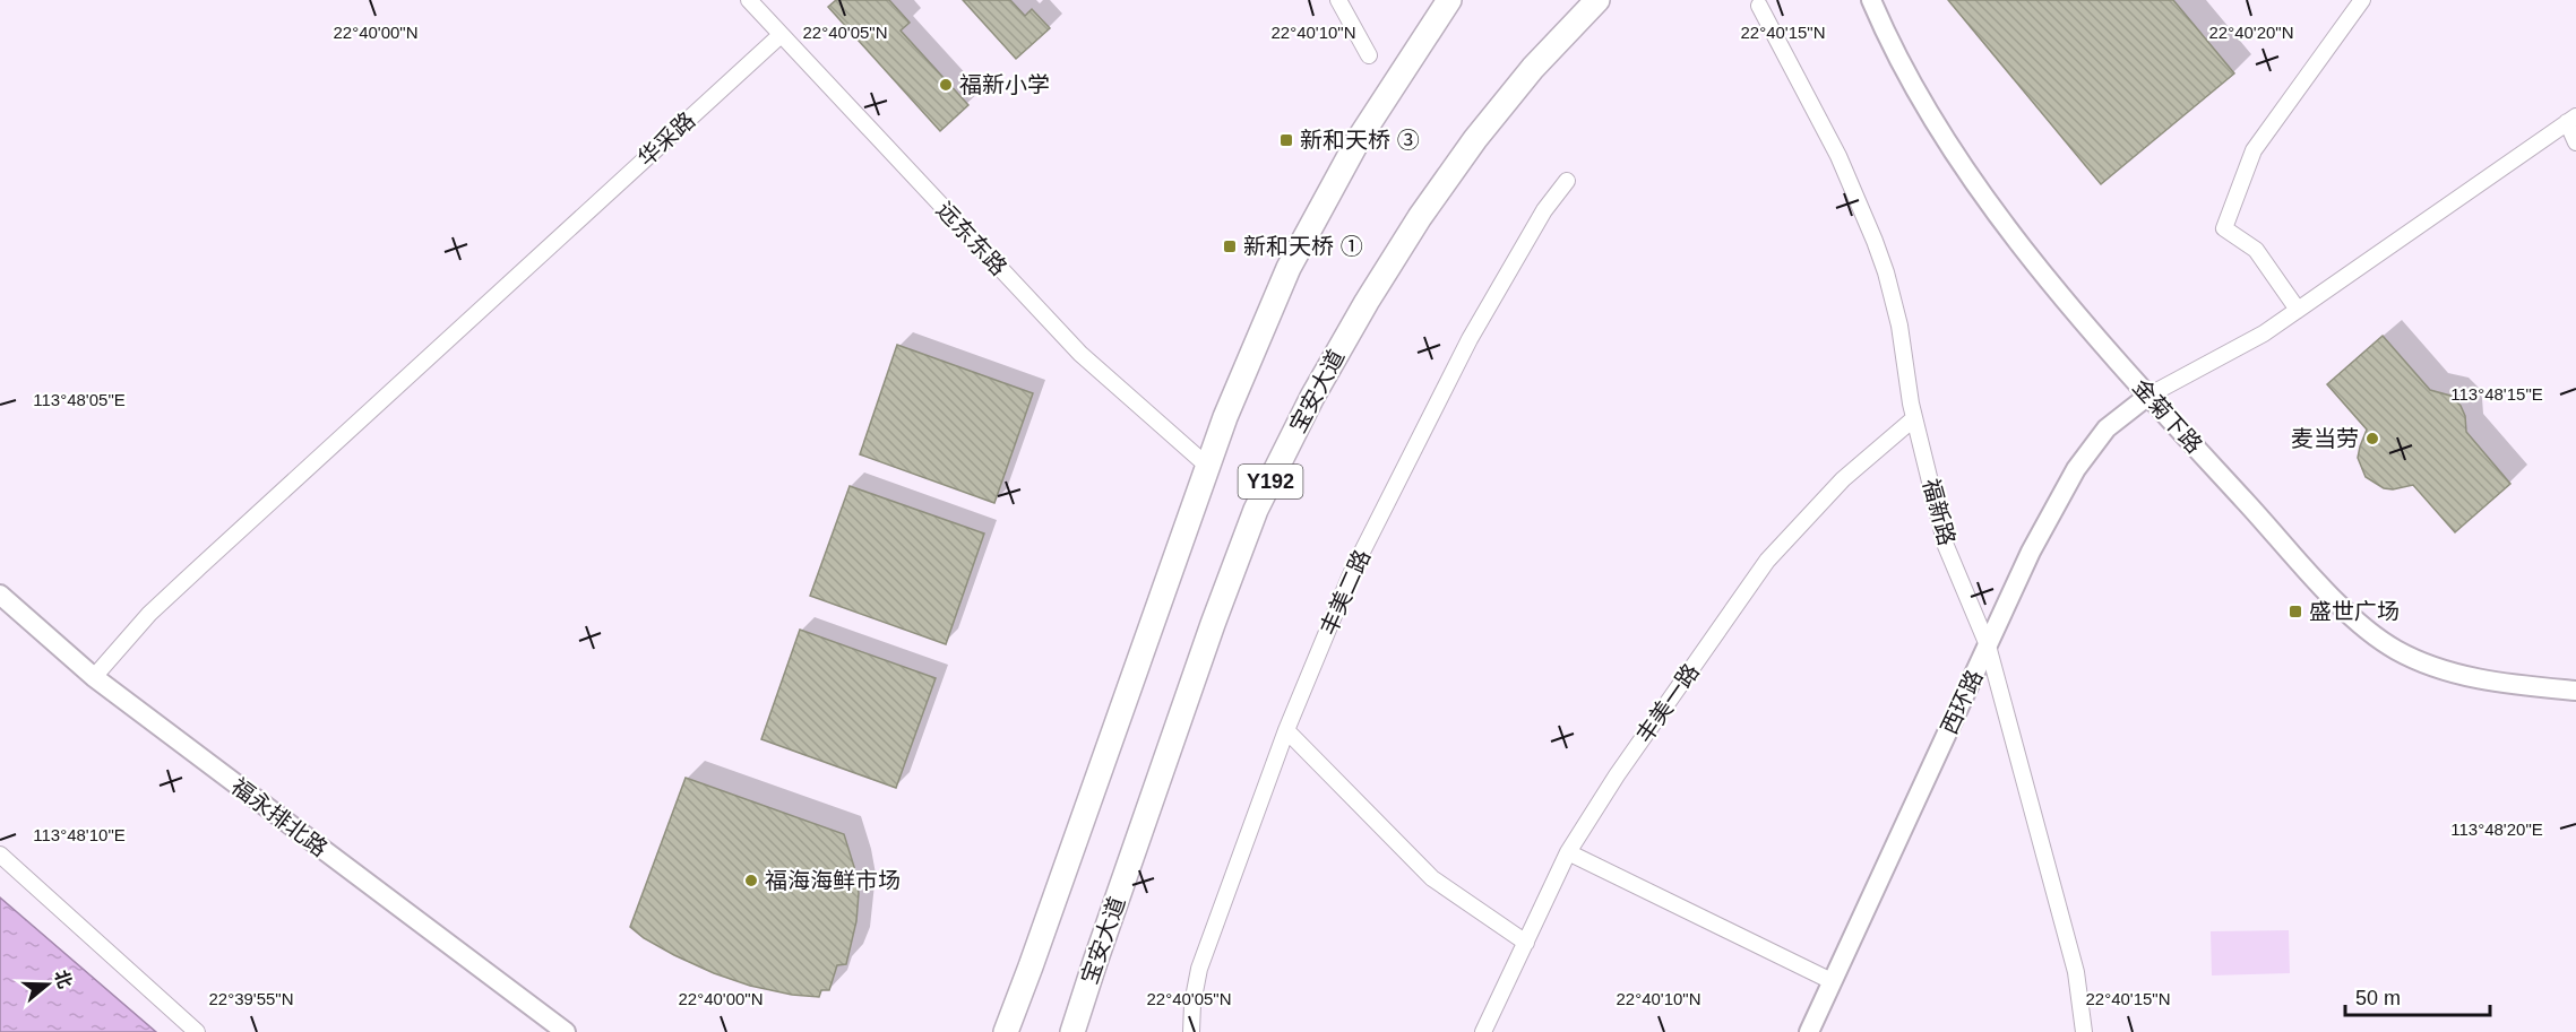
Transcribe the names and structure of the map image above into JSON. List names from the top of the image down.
{
  "streets": {
    "main road": ["宝安大道", "Y192"],
    "street": [
      "华采路",
      "远东东路",
      "金菊下路",
      "福新路",
      "丰美二路",
      "西环路",
      "丰美一路",
      "福永排北路"
    ]
  },
  "crossings": [
    ["华采路", "远东东路"],
    ["华采路", "福永排北路"],
    ["远东东路", "Y192"],
    ["金菊下路", "西环路"],
    ["福新路", "西环路"],
    ["福新路", "丰美一路"]
  ],
  "places": {
    "other": ["福新小学", "麦当劳", "福海海鲜市场"],
    "transit": ["新和天桥 ③", "新和天桥 ①", "盛世广场"]
  },
  "scale_bar": "50 m",
  "north": "right",
  "coordinates": [
    "22°40'00\"N",
    "22°40'05\"N",
    "22°40'10\"N",
    "22°40'15\"N",
    "22°40'20\"N",
    "113°48'15\"E",
    "113°48'05\"E",
    "113°48'20\"E",
    "113°48'10\"E",
    "22°39'55\"N"
  ]
}
